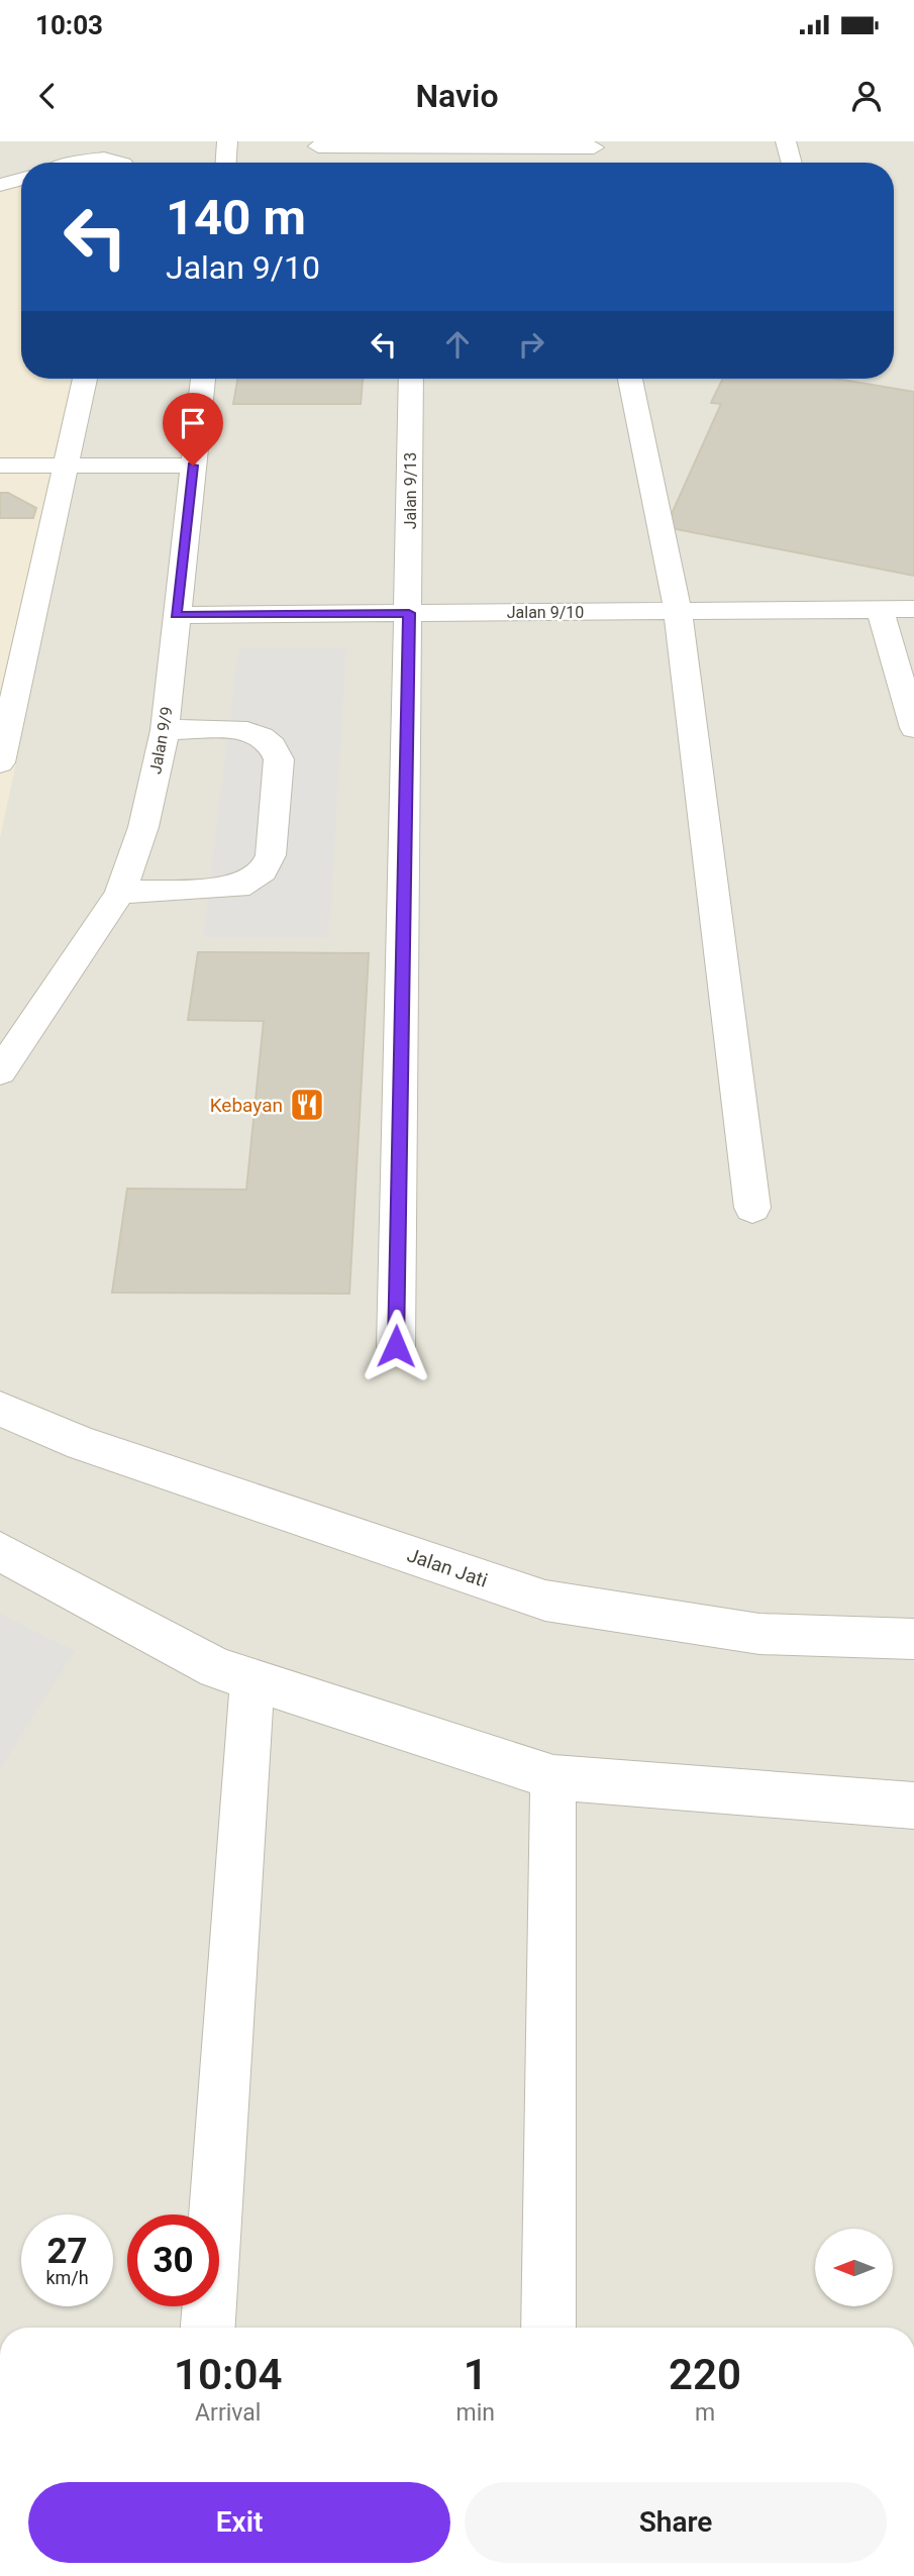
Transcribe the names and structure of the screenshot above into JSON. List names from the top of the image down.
{
  "streets": {
    "street": [
      "Jalan 9/13",
      "Jalan 9/10",
      "Jalan 9/9",
      "Jalan Jati"
    ]
  },
  "crossings": [
    ["Jalan 9/13", "Jalan 9/10"],
    ["Jalan 9/10", "Jalan 9/9"]
  ],
  "places": {
    "restaurant": ["Kebayan"]
  },
  "north": "left",
  "page": {
    "status": "10:03",
    "header": "Navio",
    "turn": ["140 m", "Jalan 9/10"],
    "speed": "27 km/h",
    "limit": "30",
    "eta": [
      "10:04",
      "Arrival",
      "1",
      "min",
      "220",
      "m"
    ],
    "buttons": ["Exit", "Share"]
  }
}
